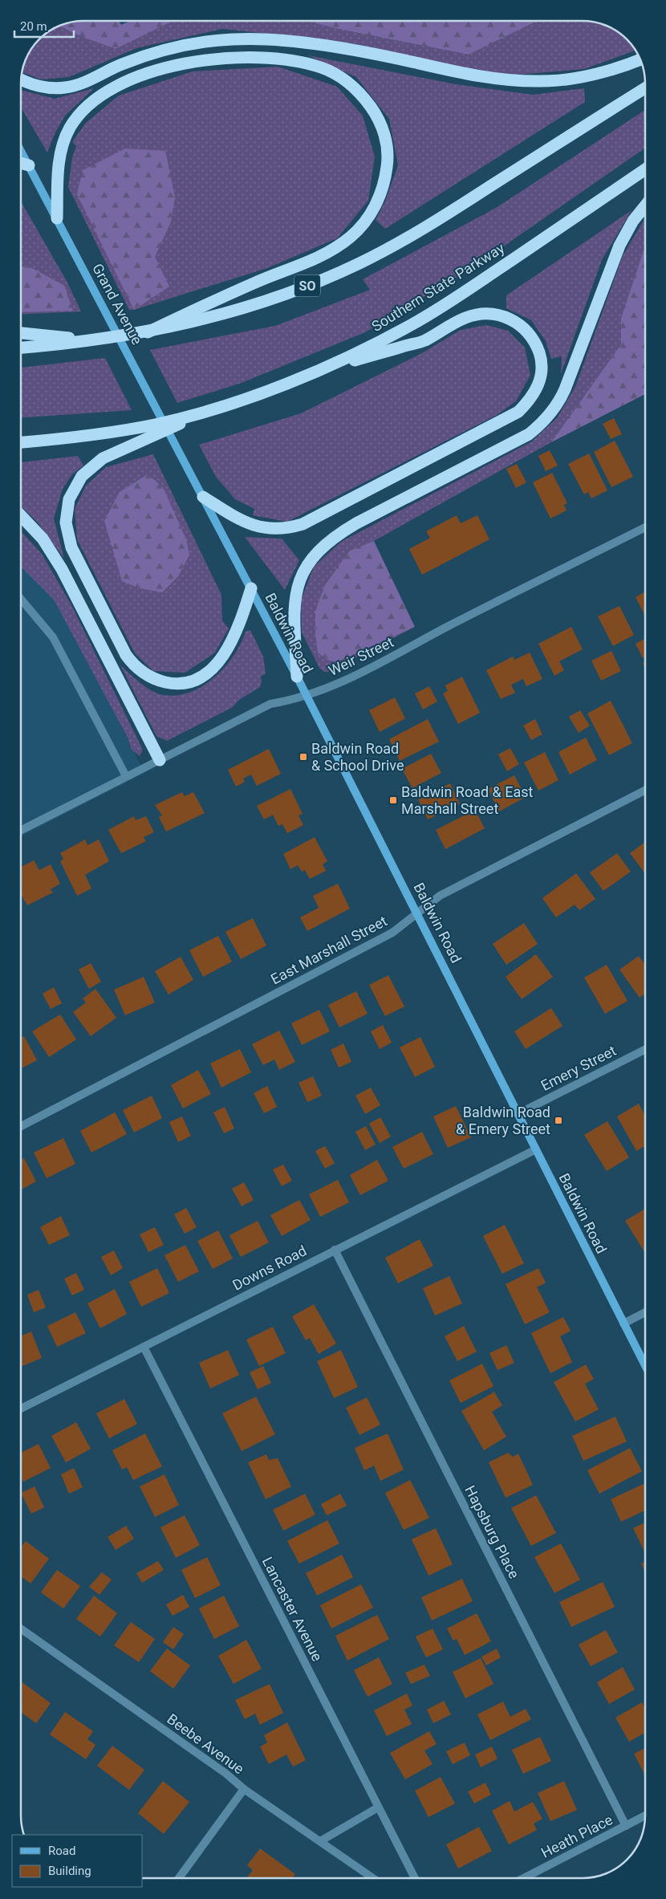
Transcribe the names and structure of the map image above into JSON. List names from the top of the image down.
{
  "streets": {
    "highway": ["SO", "Southern State Parkway"],
    "main road": ["Grand Avenue", "Baldwin Road"],
    "street": [
      "Weir Street",
      "East Marshall Street",
      "Emery Street",
      "Downs Road",
      "Hapsburg Place",
      "Lancaster Avenue",
      "Beebe Avenue",
      "Heath Place"
    ]
  },
  "crossings": [
    ["Grand Avenue", "Baldwin Road"],
    ["Baldwin Road", "Weir Street"],
    ["Baldwin Road", "East Marshall Street"],
    ["Baldwin Road", "Emery Street"],
    ["Baldwin Road", "Downs Road"],
    ["Downs Road", "Hapsburg Place"],
    ["Downs Road", "Lancaster Avenue"],
    ["Hapsburg Place", "Heath Place"]
  ],
  "places": {
    "transit": ["Baldwin Road & School Drive", "Baldwin Road & East Marshall Street", "Baldwin Road & Emery Street"]
  },
  "legend": ["Road", "Building"],
  "scale_bar": "20 m"
}
